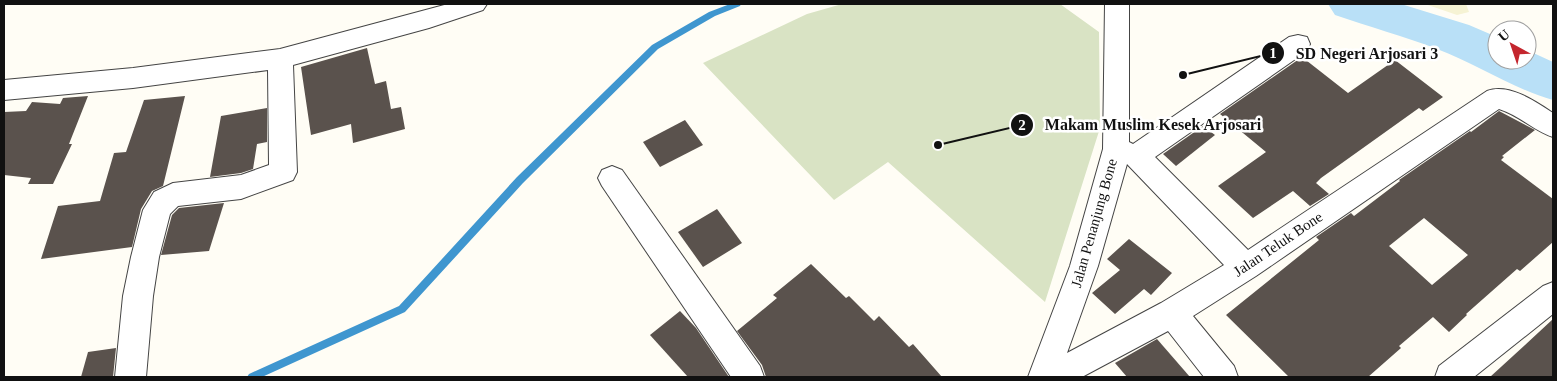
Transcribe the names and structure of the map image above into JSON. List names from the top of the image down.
{
  "streets": {
    "street": ["Jalan Penanjung Bone", "Jalan Teluk Bone"]
  },
  "places": ["SD Negeri Arjosari 3", "Makam Muslim Kesek Arjosari"],
  "north": "top left"
}
